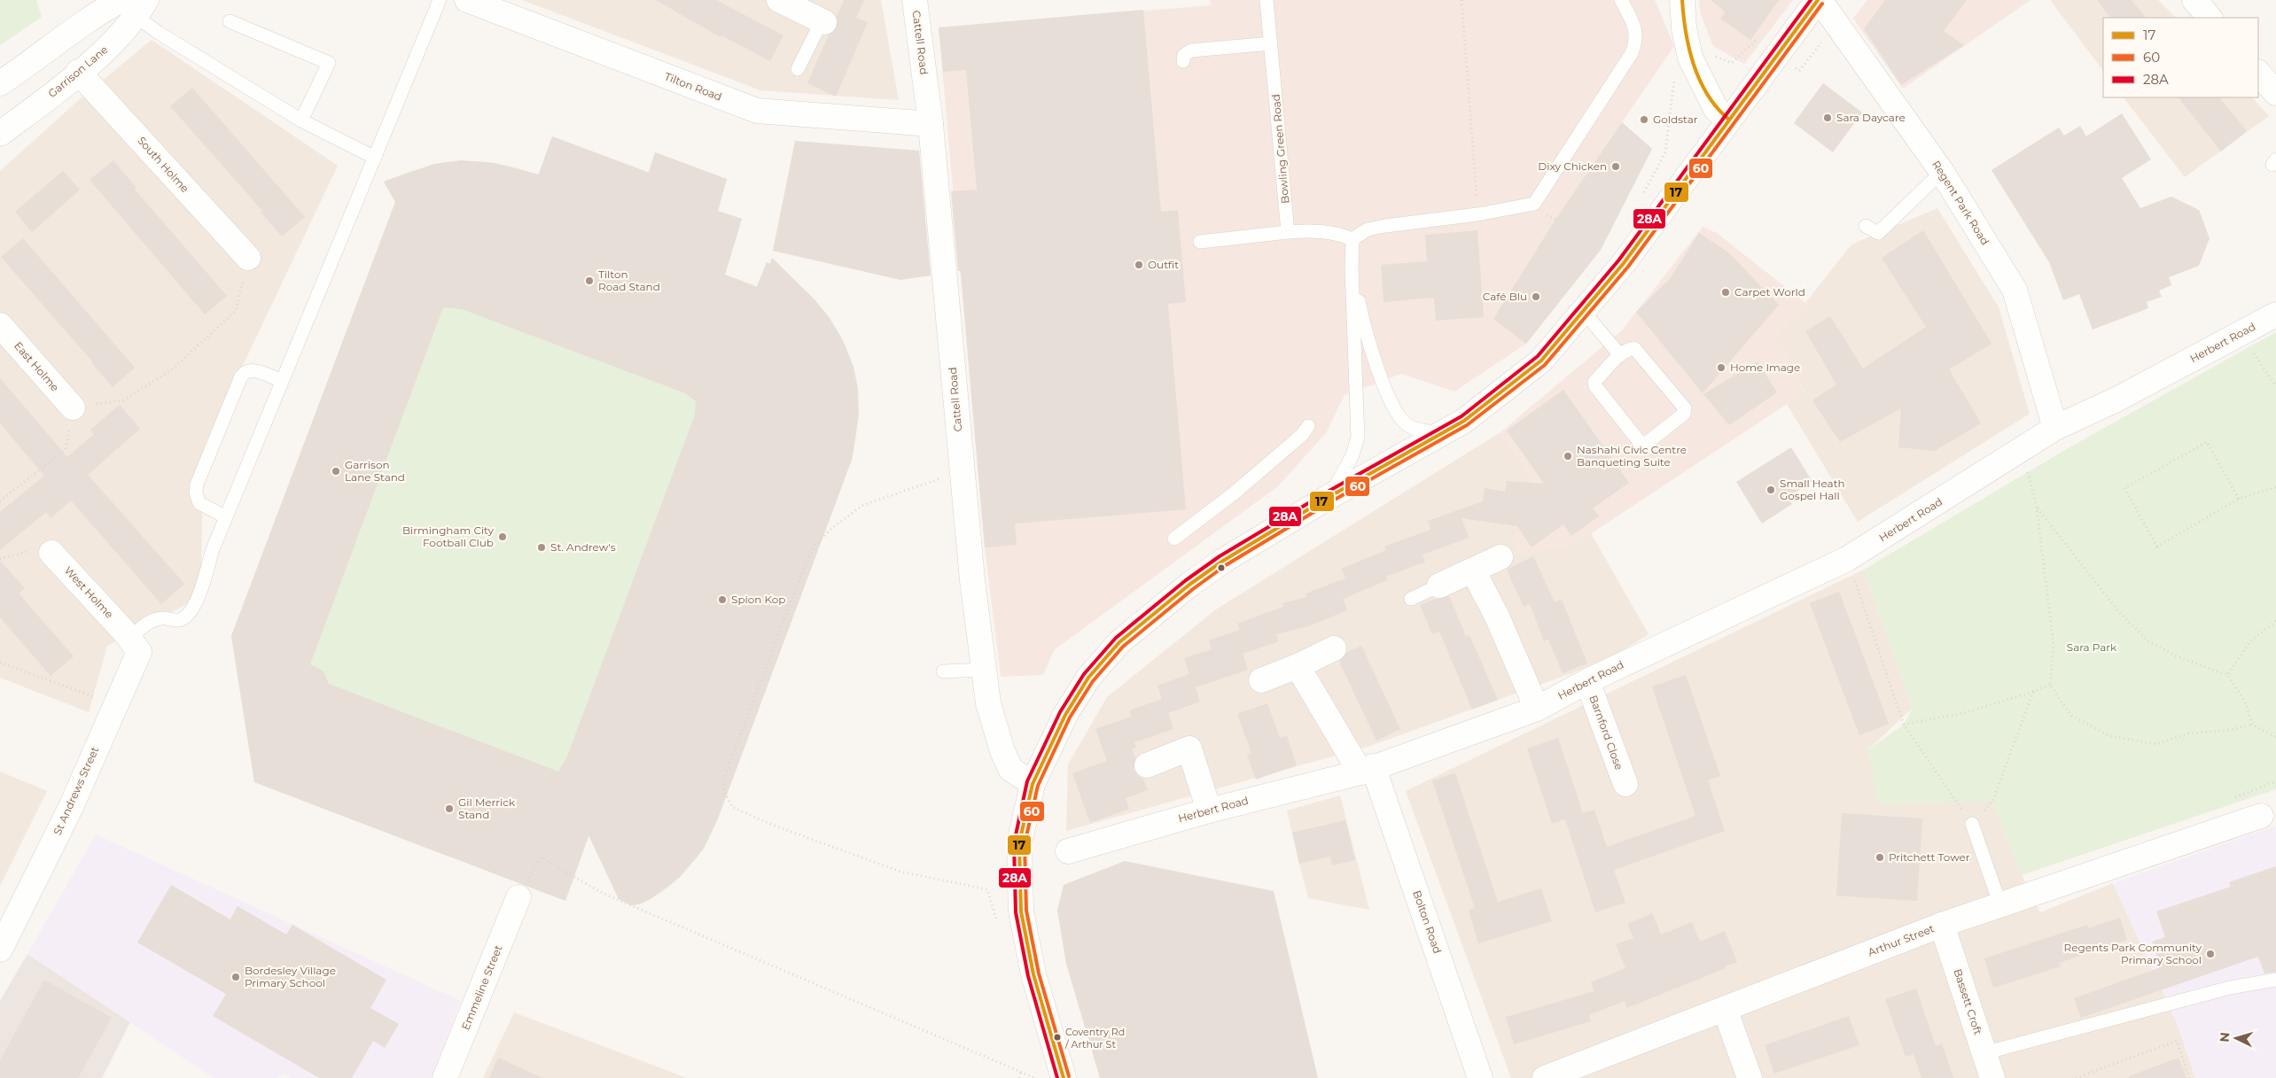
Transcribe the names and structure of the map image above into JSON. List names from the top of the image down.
{
  "streets": {
    "street": [
      "Cattell Road",
      "Garrison Lane",
      "Tilton Road",
      "South Holme",
      "Regent Park Road",
      "Herbert Road",
      "East Holme",
      "West Holme",
      "Barnford Close",
      "St Andrews Street",
      "Bolton Road",
      "Arthur Street",
      "Emmeline Street",
      "Bassett Croft"
    ],
    "lane": ["Bowling Green Road"]
  },
  "crossings": [
    ["Cattell Road", "Tilton Road"],
    ["Garrison Lane", "South Holme"],
    ["Regent Park Road", "Herbert Road"],
    ["Herbert Road", "Barnford Close"],
    ["Herbert Road", "Bolton Road"],
    ["West Holme", "St Andrews Street"],
    ["Arthur Street", "Bassett Croft"]
  ],
  "parks": ["Sara Park"],
  "places": [
    "Sara Daycare",
    "Goldstar",
    "Dixy Chicken",
    "Outfit",
    "Tilton Road Stand",
    "Carpet World",
    "Café Blu",
    "Home Image",
    "Nashahi Civic Centre Banqueting Suite",
    "Garrison Lane Stand",
    "Small Heath Gospel Hall",
    "Birmingham City Football Club",
    "St. Andrew's",
    "Spion Kop",
    "Gil Merrick Stand",
    "Pritchett Tower",
    "Regents Park Community Primary School",
    "Bordesley Village Primary School",
    "Coventry Rd / Arthur St"
  ],
  "lines": ["transit line 17", "transit line 28A", "transit line 60"],
  "legend": ["17", "60", "28A"],
  "north": "left"
}
